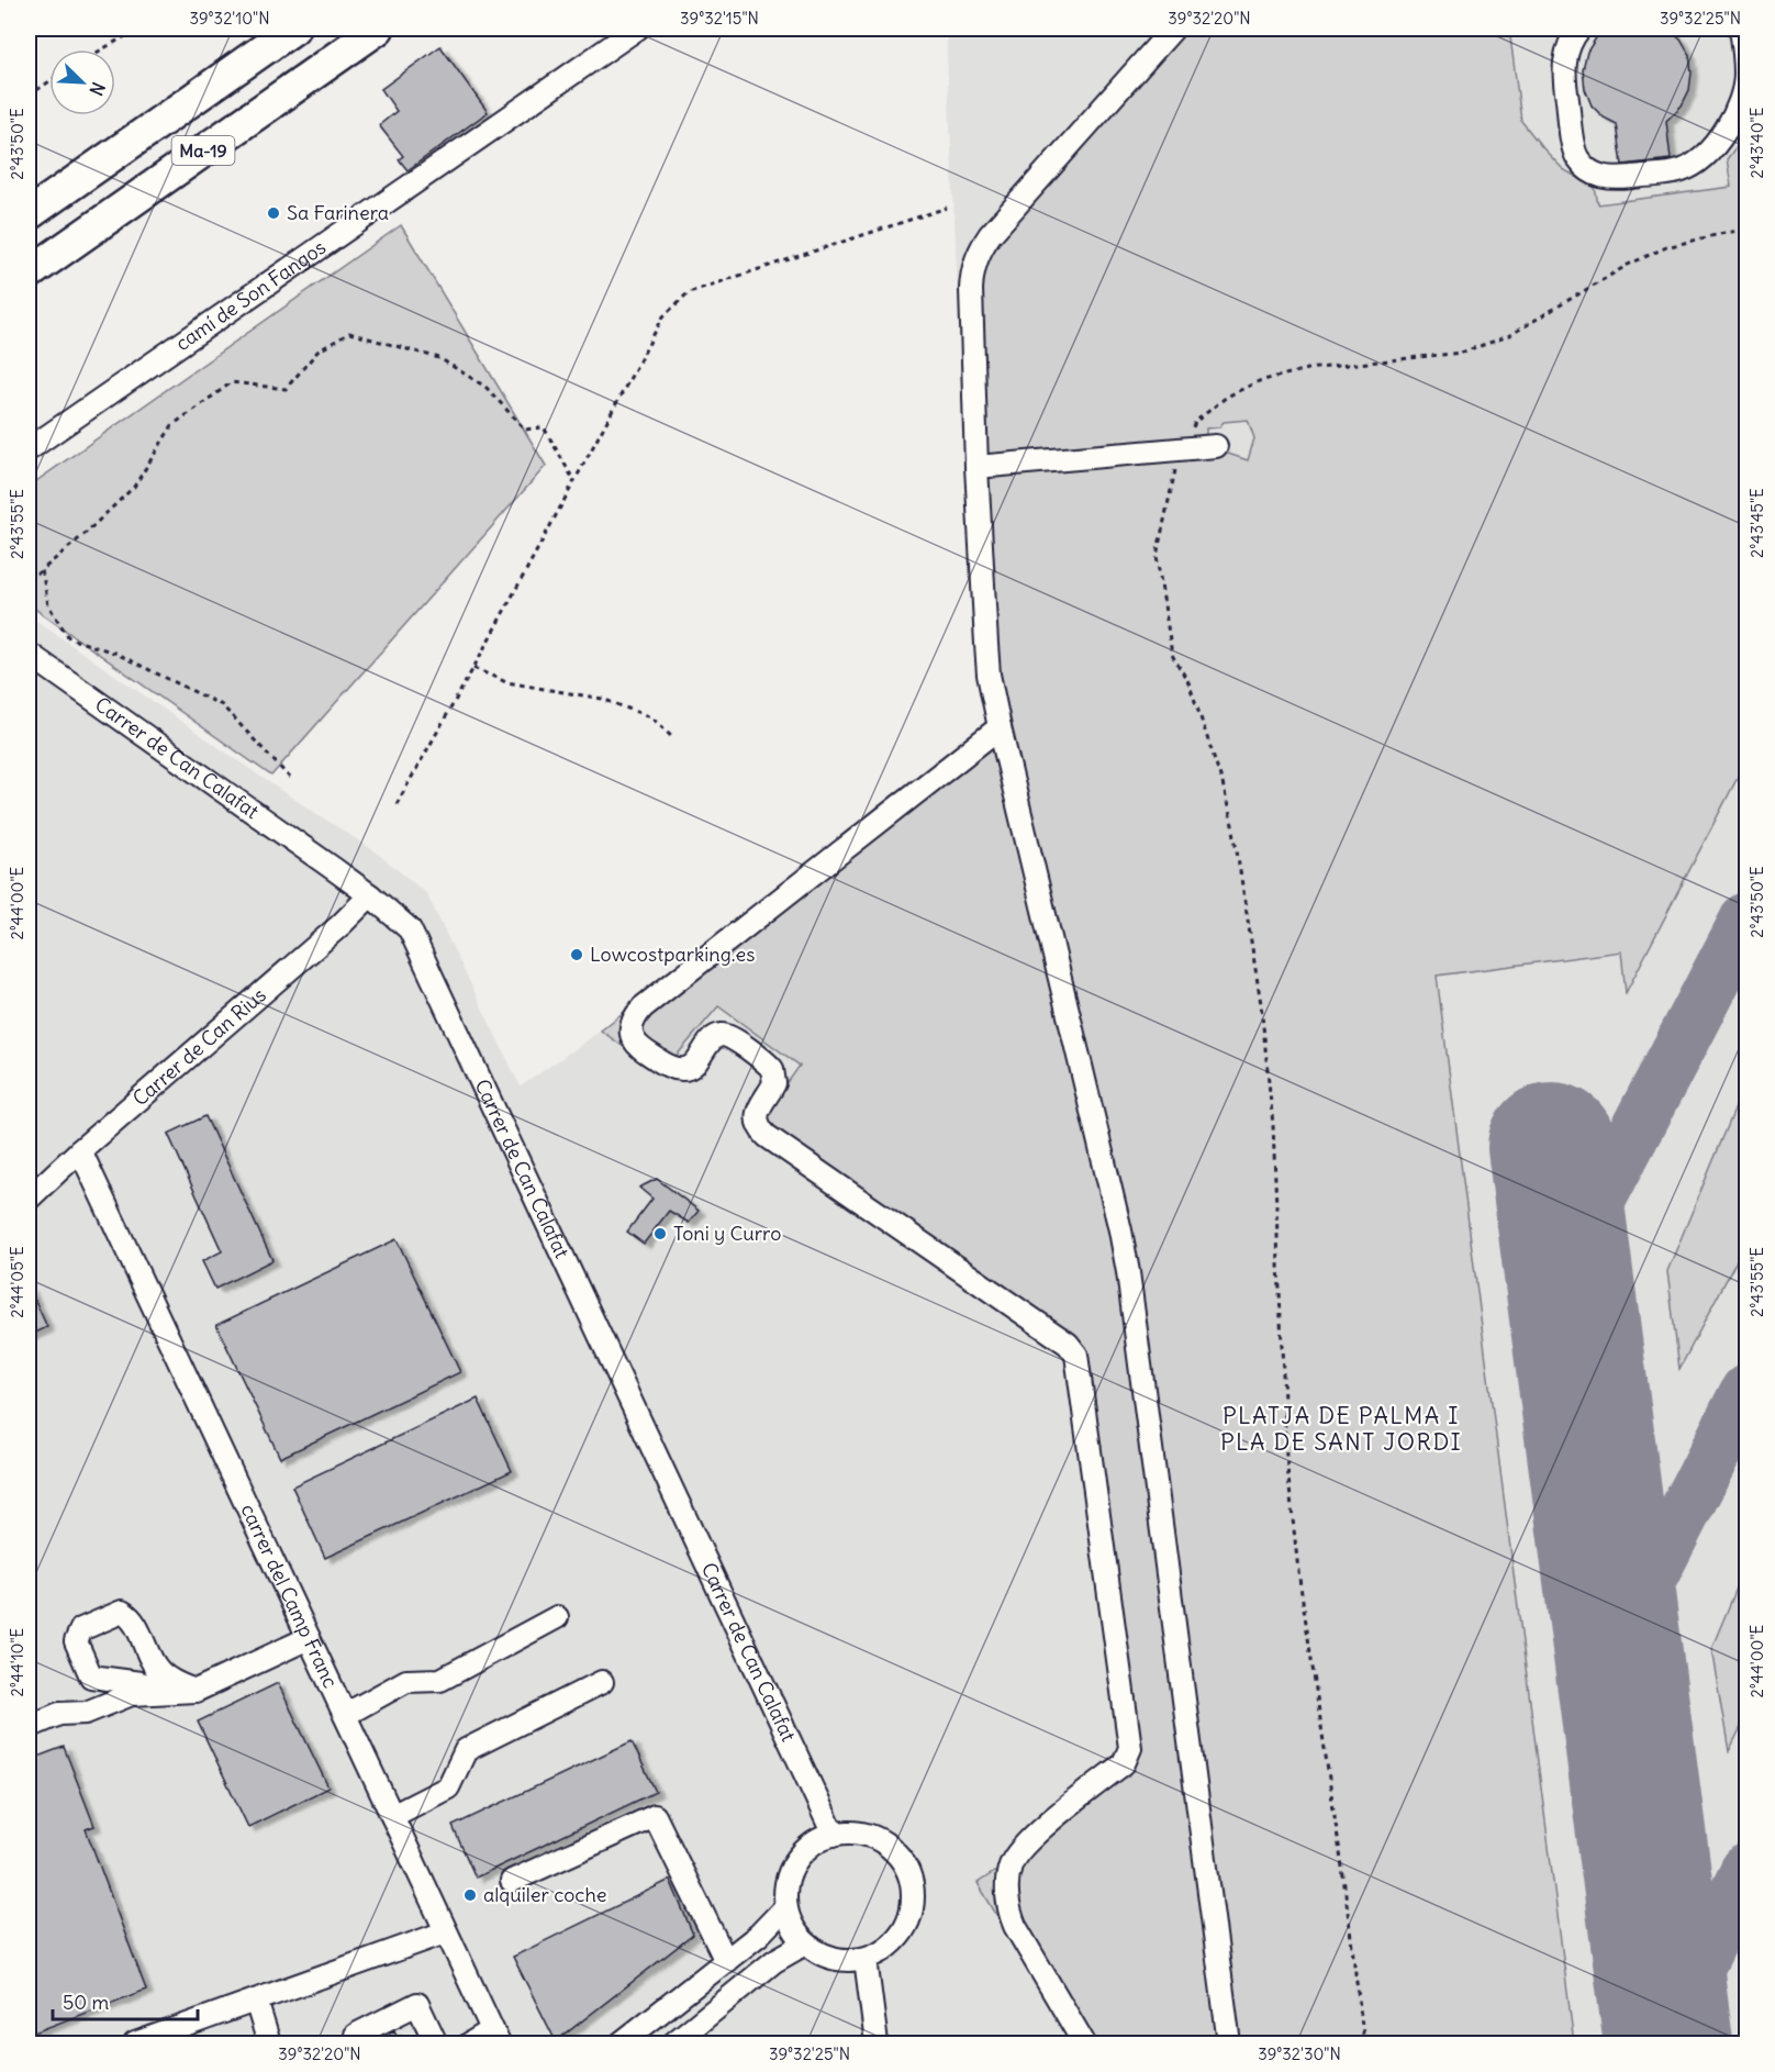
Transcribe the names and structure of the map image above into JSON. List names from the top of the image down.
{
  "streets": {
    "highway": ["Ma-19"],
    "street": [
      "camí de Son Fangos",
      "Carrer de Can Calafat",
      "Carrer de Can Rius",
      "carrer del Camp Franc"
    ]
  },
  "crossings": [
    ["Carrer de Can Calafat", "Carrer de Can Rius"],
    ["Carrer de Can Rius", "carrer del Camp Franc"]
  ],
  "districts": ["PLATJA DE PALMA I PLA DE SANT JORDI"],
  "places": [
    "Sa Farinera",
    "Lowcostparking.es",
    "Toni y Curro",
    "alquiler coche"
  ],
  "scale_bar": "50 m",
  "north": "bottom right",
  "coordinates": [
    "39°32'10\"N",
    "39°32'15\"N",
    "39°32'20\"N",
    "39°32'25\"N",
    "2°43'40\"E",
    "2°43'50\"E",
    "2°43'45\"E",
    "2°43'55\"E",
    "2°44'00\"E",
    "2°44'05\"E",
    "2°44'10\"E",
    "39°32'30\"N"
  ]
}
